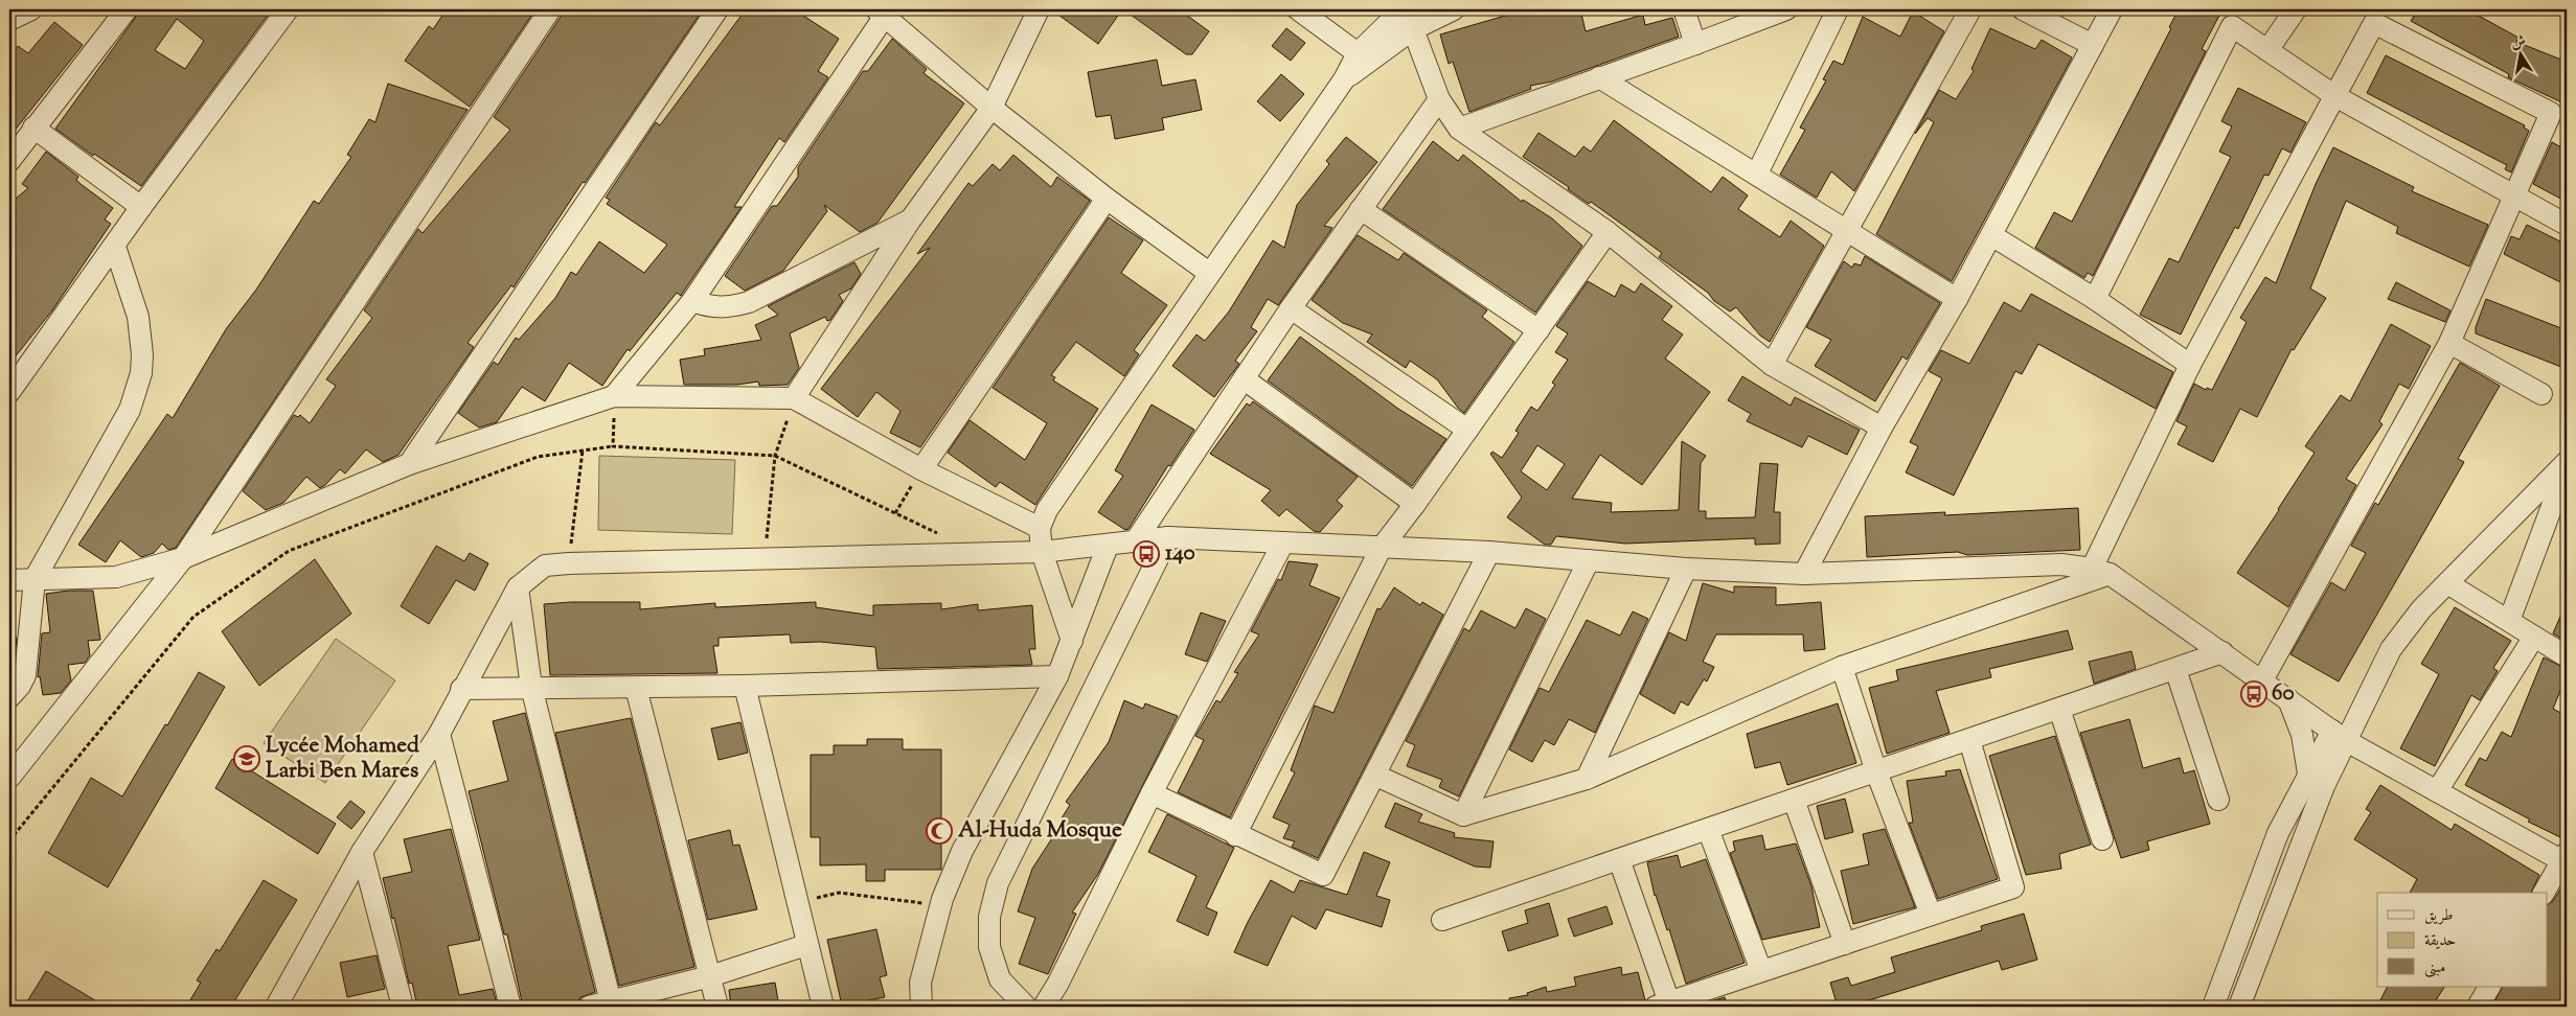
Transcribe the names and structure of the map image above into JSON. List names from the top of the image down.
{
  "places": {
    "bus stop": ["140", "60"],
    "school or university": ["Lycée Mohamed Larbi Ben Mares"],
    "mosque": ["Al-Huda Mosque"]
  },
  "legend": ["طريق", "حديقة", "مبنى"],
  "north": "top"
}
